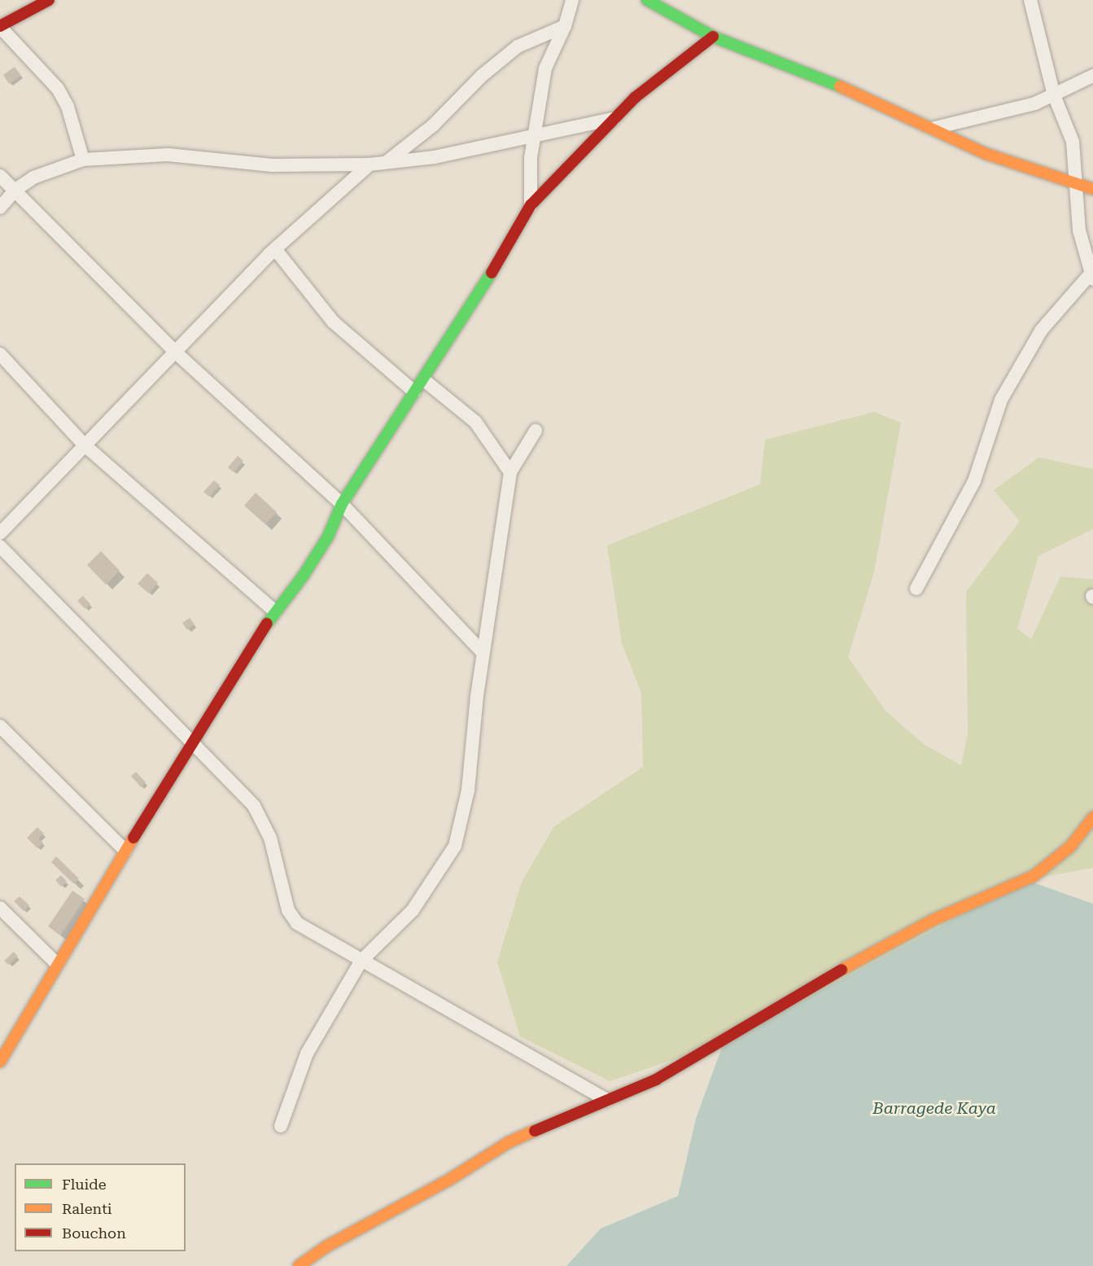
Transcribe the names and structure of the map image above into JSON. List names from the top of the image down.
{
  "water": ["Barragede Kaya"],
  "legend": ["Fluide", "Ralenti", "Bouchon"]
}
